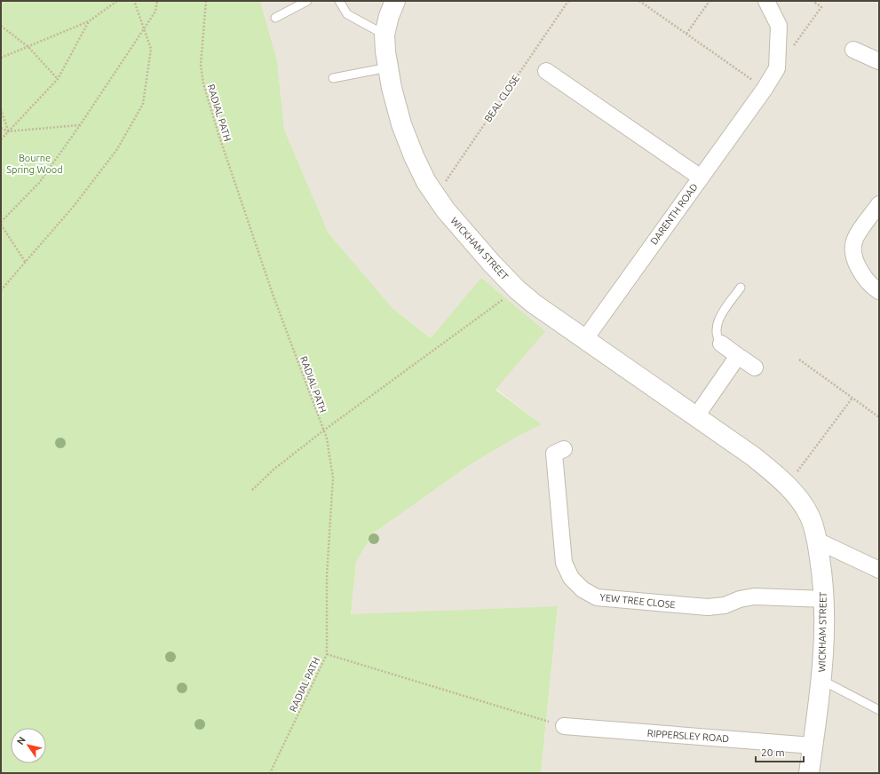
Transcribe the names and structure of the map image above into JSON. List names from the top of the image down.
{
  "streets": {
    "street": [
      "DARENTH ROAD",
      "WICKHAM STREET",
      "YEW TREE CLOSE",
      "RIPPERSLEY ROAD"
    ],
    "path": ["BEAL CLOSE", "RADIAL PATH"]
  },
  "crossings": [
    ["BEAL CLOSE", "WICKHAM STREET"],
    ["DARENTH ROAD", "WICKHAM STREET"],
    ["WICKHAM STREET", "YEW TREE CLOSE"],
    ["WICKHAM STREET", "RIPPERSLEY ROAD"]
  ],
  "parks": ["Bourne Spring Wood"],
  "scale_bar": "20 m",
  "north": "top left"
}
